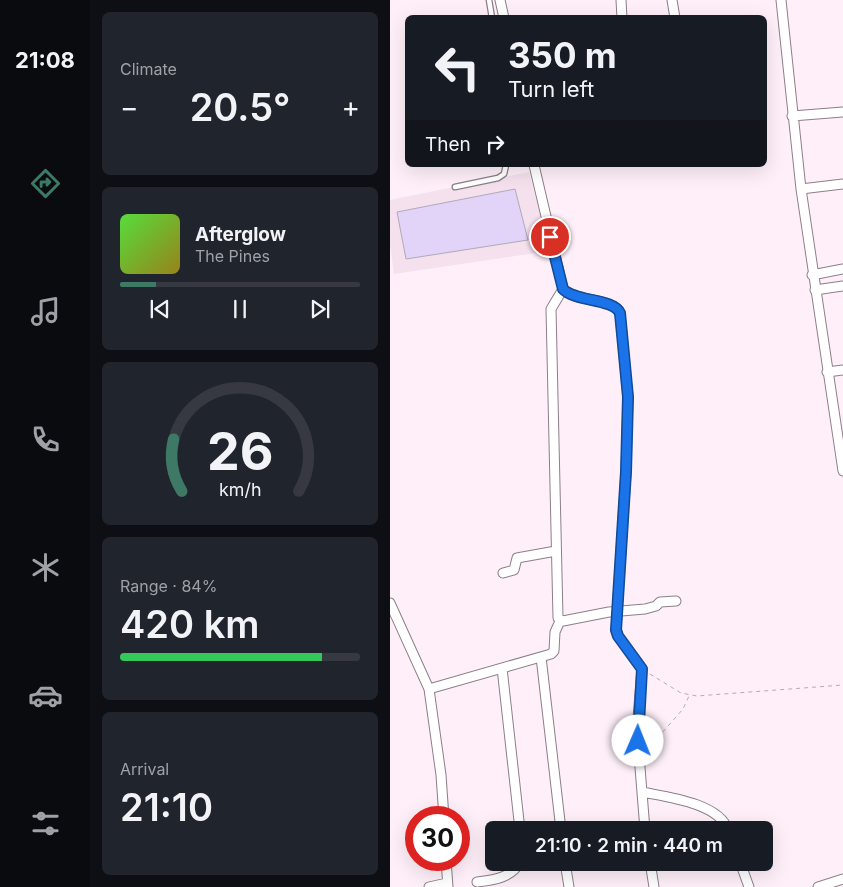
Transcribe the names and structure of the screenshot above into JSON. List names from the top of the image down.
{
  "page": {
    "tabs": "21:08",
    "tile": [
      "Climate",
      ["Range · 84%", "420 km"],
      ["Arrival", "21:10"]
    ],
    "turn": ["350 m", "Turn left"],
    "heat": ["−", "20.5°", "+"],
    "then": "Then",
    "song": ["Afterglow", "The Pines"],
    "limit": "30",
    "trip": "21:10 · 2 min · 440 m",
    "gauge": ["26", "km/h"]
  }
}
